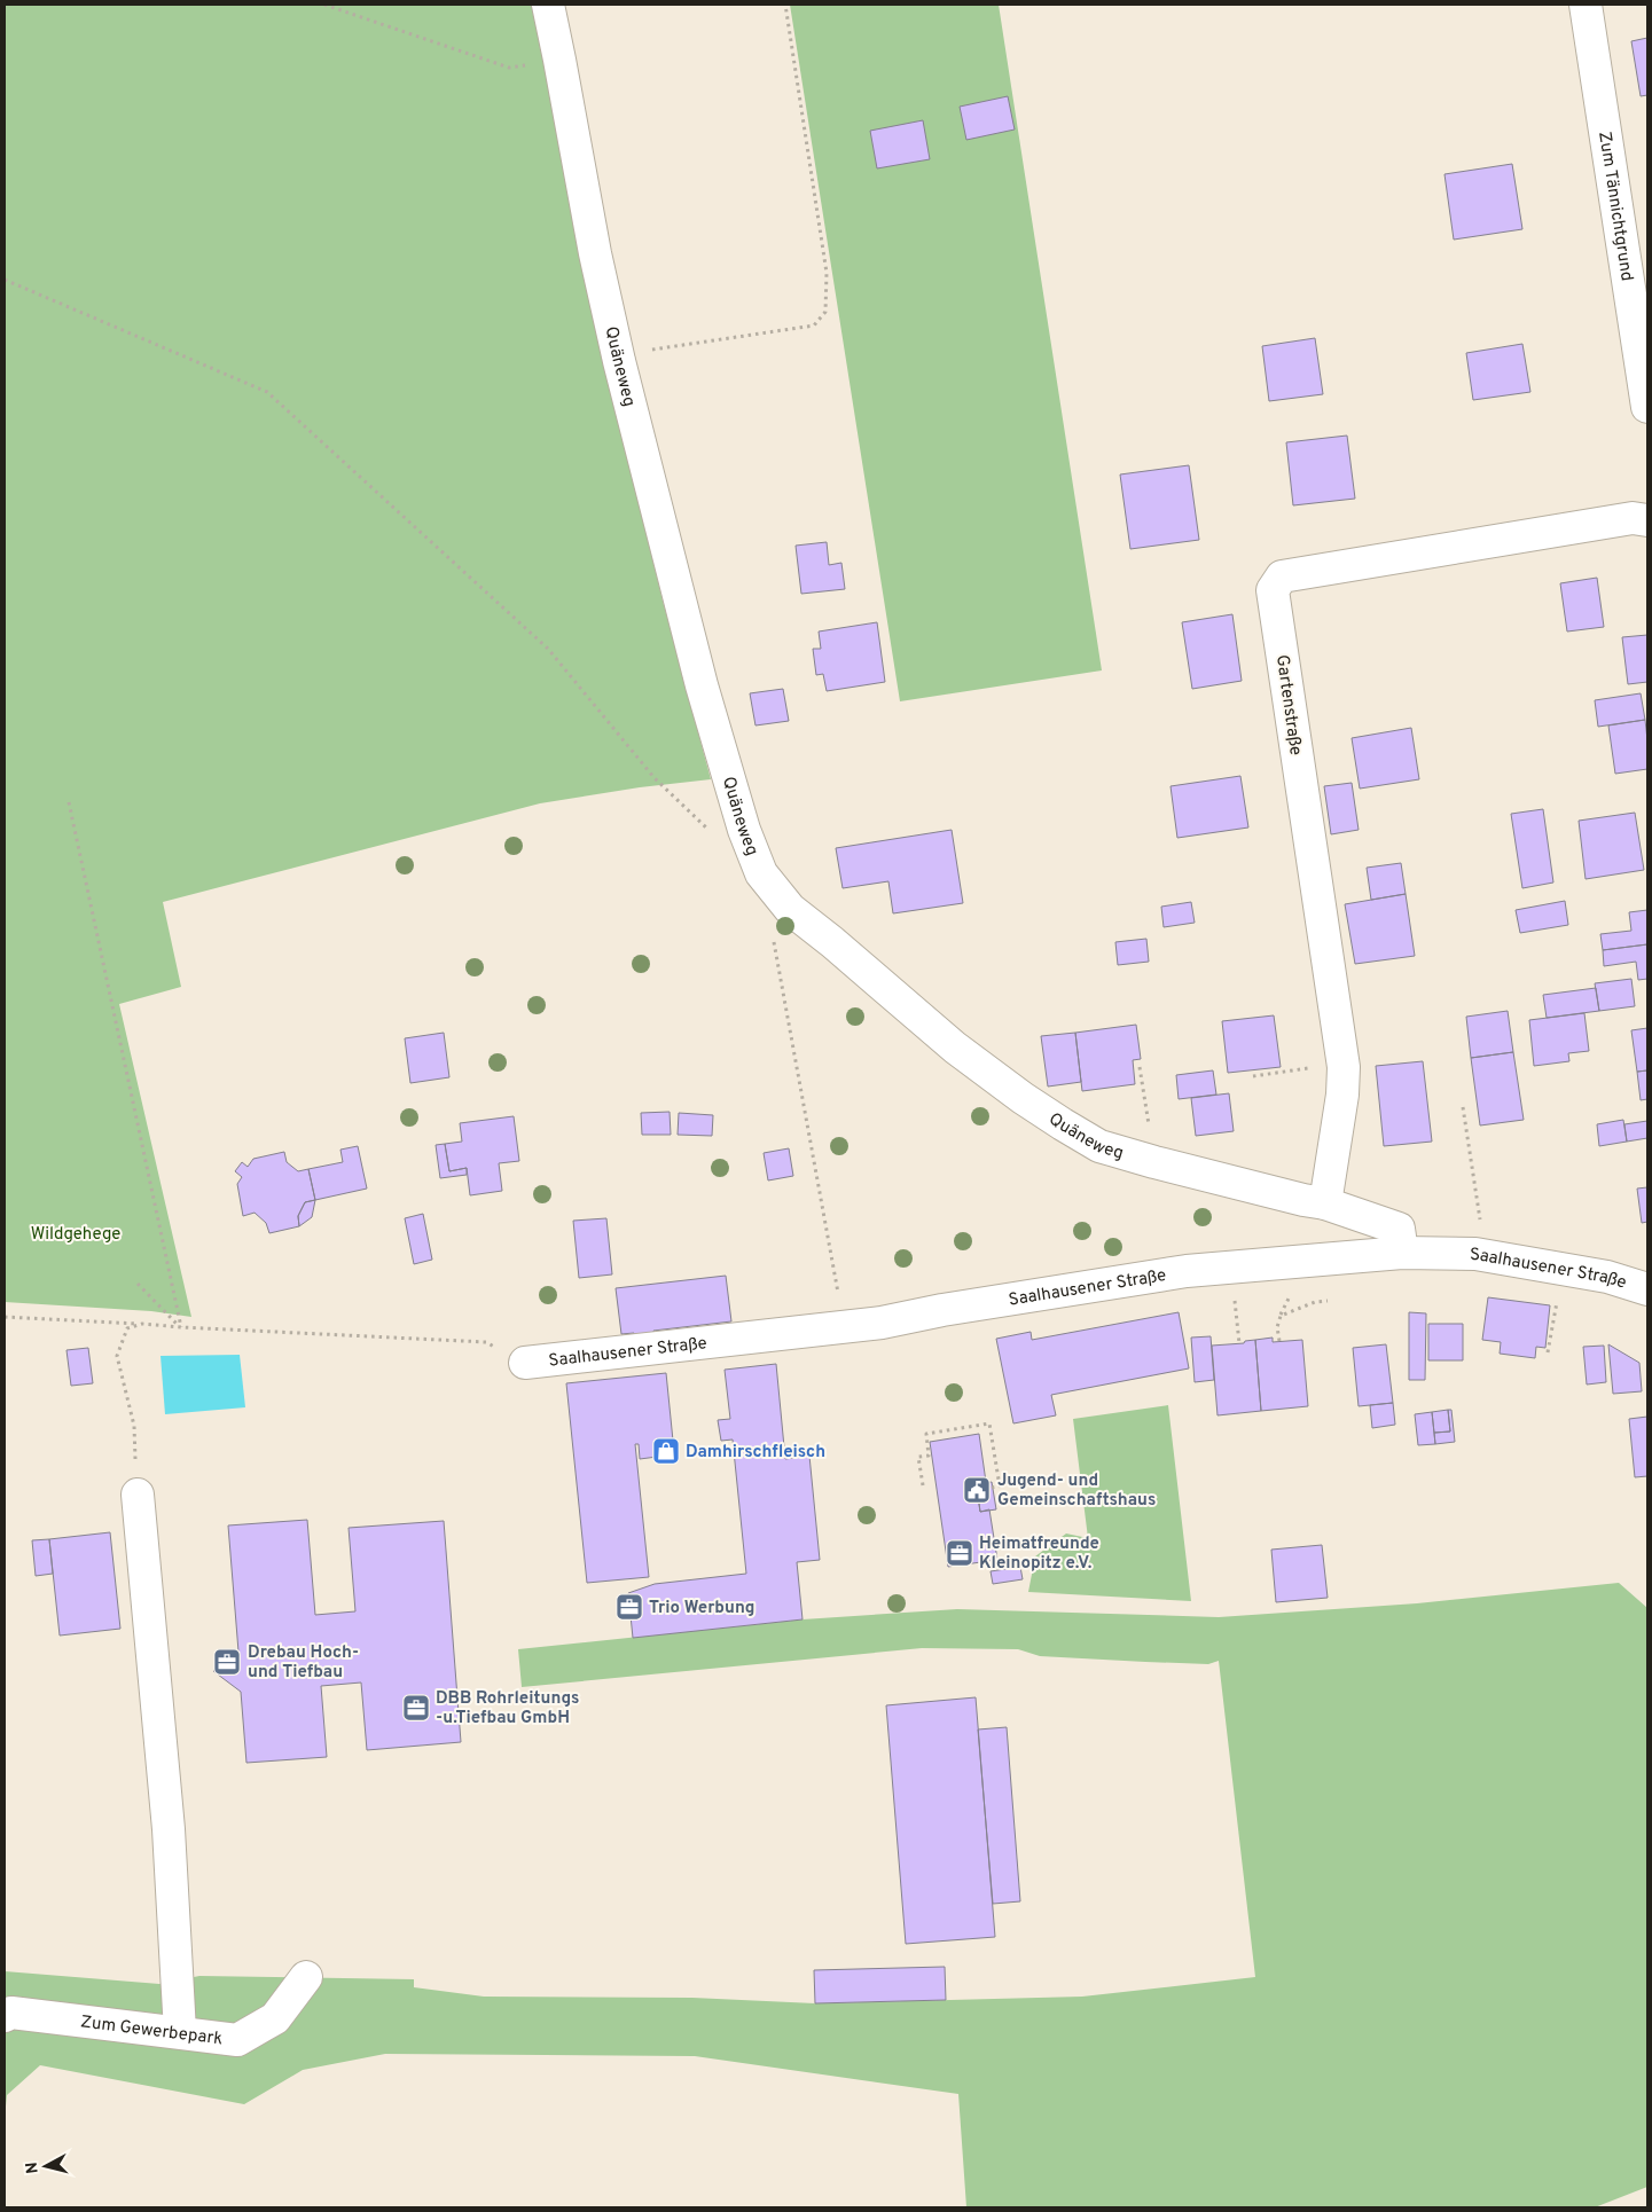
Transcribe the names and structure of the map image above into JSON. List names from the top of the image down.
{
  "streets": {
    "street": [
      "Zum Tännichtgrund",
      "Quäneweg",
      "Gartenstraße",
      "Saalhausener Straße",
      "Zum Gewerbepark"
    ]
  },
  "crossings": [
    ["Quäneweg", "Gartenstraße"],
    ["Quäneweg", "Saalhausener Straße"]
  ],
  "parks": ["Wildgehege"],
  "places": {
    "shop": ["Damhirschfleisch"],
    "public building": ["Jugend- und Gemeinschaftshaus"],
    "office": [
      "Heimatfreunde Kleinopitz e.V.",
      "Trio Werbung",
      "Drebau Hoch- und Tiefbau",
      "DBB Rohrleitungs -u.Tiefbau GmbH"
    ]
  },
  "north": "left"
}
